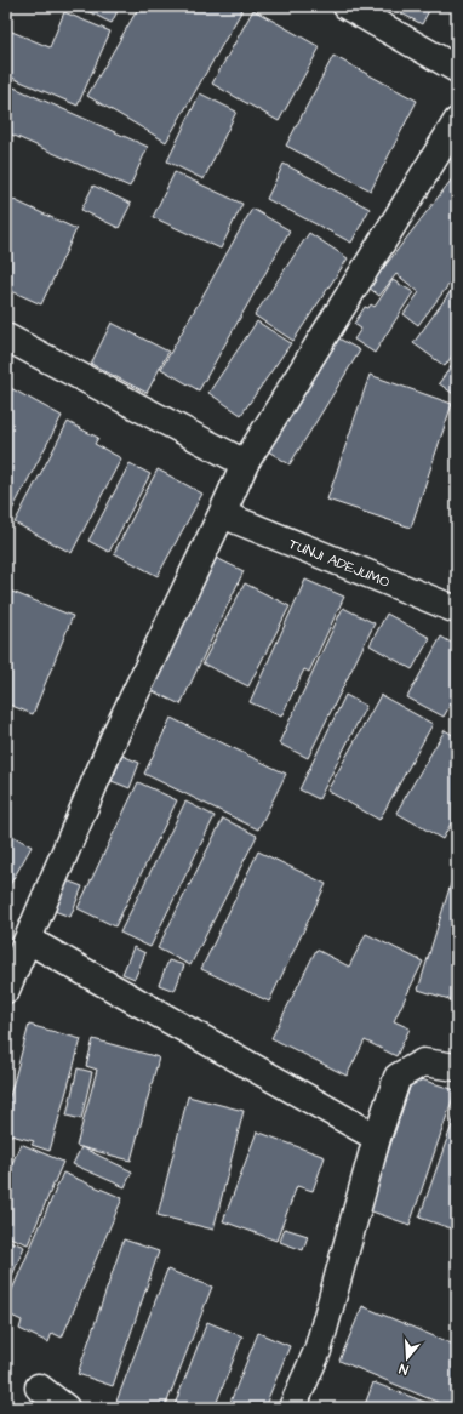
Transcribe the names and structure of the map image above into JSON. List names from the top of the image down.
{
  "streets": {
    "street": ["TUNJI ADEJUMO"]
  },
  "north": "bottom"
}
